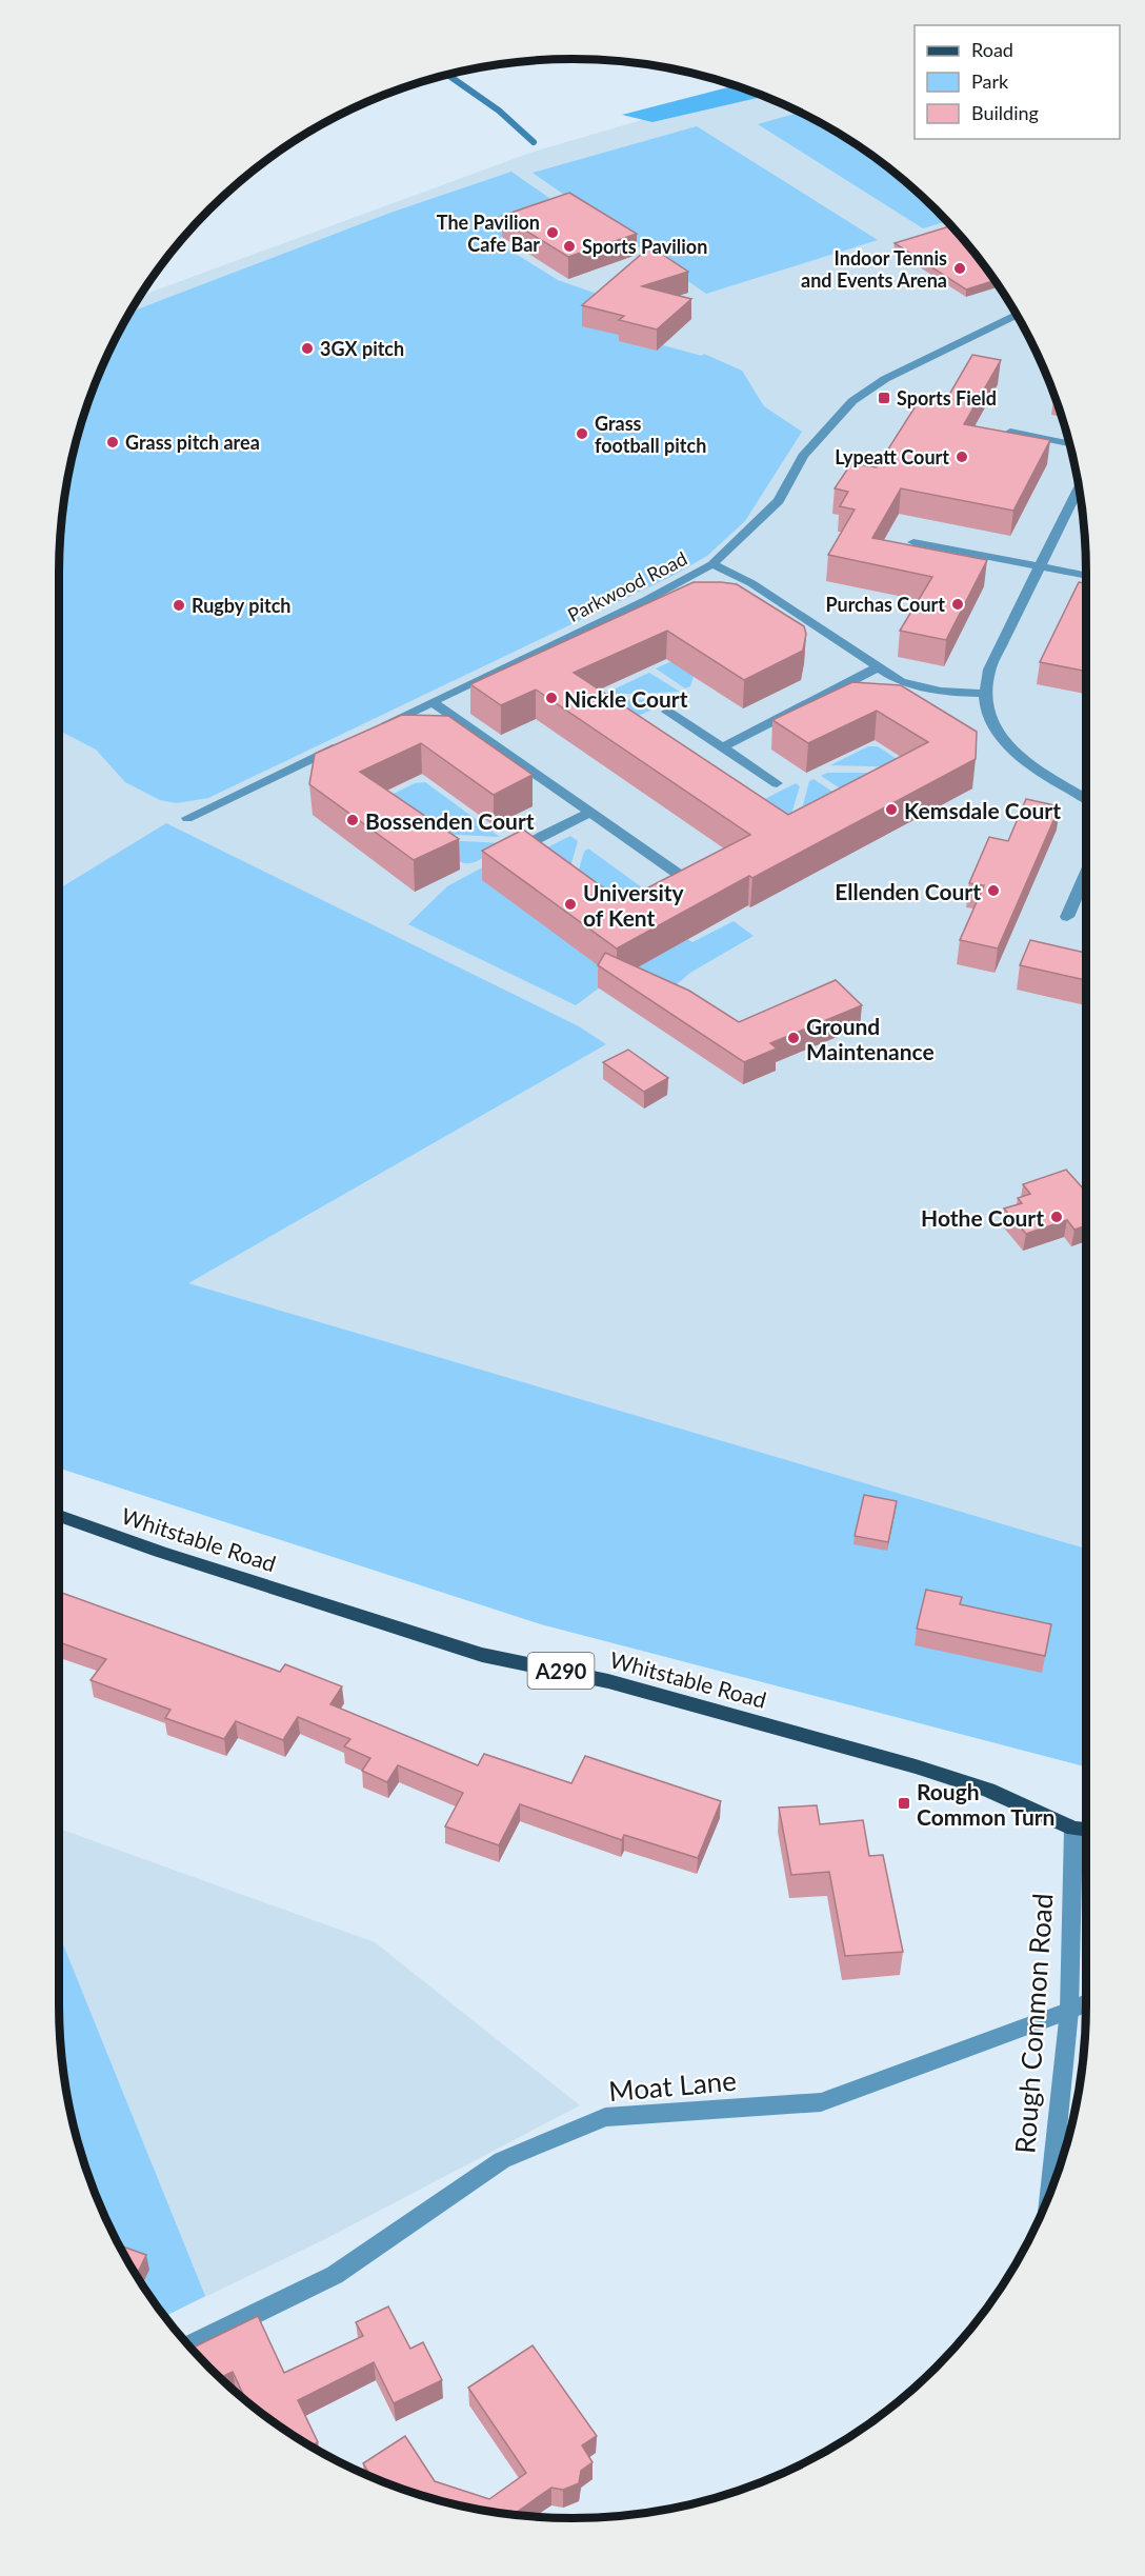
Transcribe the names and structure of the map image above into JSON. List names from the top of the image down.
{
  "streets": {
    "main road": ["Whitstable Road", "A290"],
    "street": ["Parkwood Road", "Rough Common Road", "Moat Lane"]
  },
  "crossings": [
    ["Whitstable Road", "Rough Common Road"],
    ["Rough Common Road", "Moat Lane"]
  ],
  "places": {
    "other": [
      "The Pavilion Cafe Bar",
      "Sports Pavilion",
      "Indoor Tennis and Events Arena",
      "3GX pitch",
      "Grass football pitch",
      "Grass pitch area",
      "Lypeatt Court",
      "Purchas Court",
      "Rugby pitch",
      "Nickle Court",
      "Kemsdale Court",
      "Bossenden Court",
      "Ellenden Court",
      "University of Kent",
      "Ground Maintenance",
      "Hothe Court"
    ],
    "transit": ["Sports Field", "Rough Common Turn"]
  },
  "legend": ["Road", "Park", "Building"]
}
